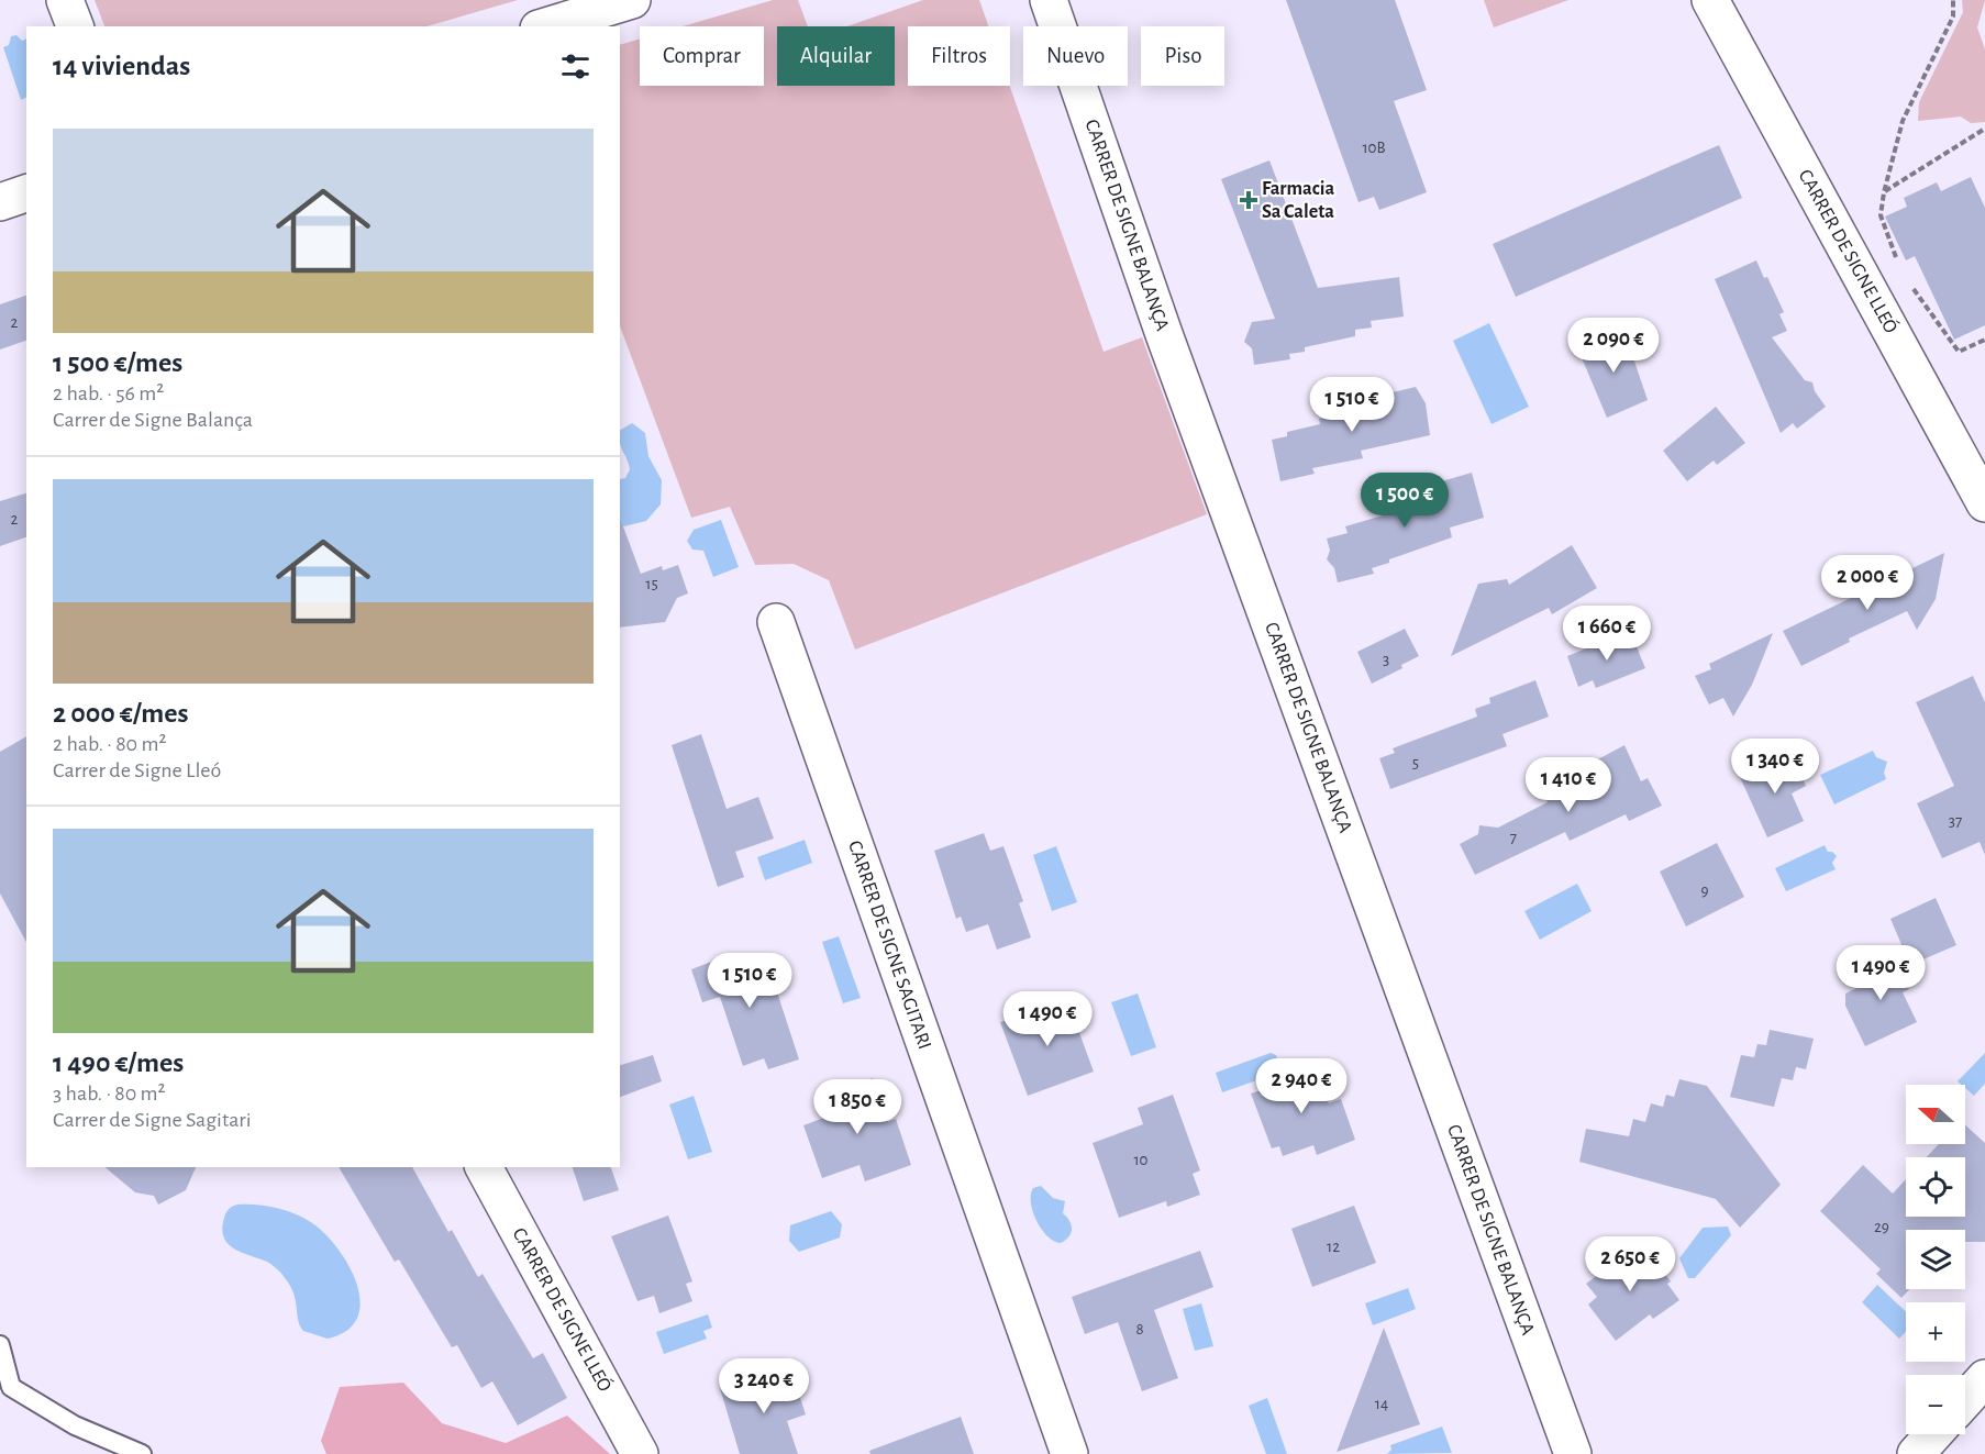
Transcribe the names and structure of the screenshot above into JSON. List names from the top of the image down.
{
  "streets": {
    "street": ["CARRER DE SIGNE BALANÇA", "CARRER DE SIGNE LLEÓ", "CARRER DE SIGNE SAGITARI"]
  },
  "places": {
    "health": ["Farmacia Sa Caleta"]
  },
  "house_numbers": [
    "10B",
    "2",
    "2",
    "15",
    "3",
    "5",
    "37",
    "7",
    "9",
    "10",
    "29",
    "12",
    "8",
    "14"
  ],
  "north": "left",
  "page": {
    "chip": [
      "Comprar",
      "Alquilar",
      "Filtros",
      "Nuevo",
      "Piso"
    ],
    "heading": "14 viviendas",
    "list": [
      {
        "name": "1 500 €/mes",
        "note": "2 hab. · 56 m² · Carrer de Signe Balança"
      },
      {
        "name": "2 000 €/mes",
        "note": "2 hab. · 80 m² · Carrer de Signe Lleó"
      },
      {
        "name": "1 490 €/mes",
        "note": "3 hab. · 80 m² · Carrer de Signe Sagitari"
      }
    ],
    "price": [
      "2 090 €",
      "1 510 €",
      "1 500 €",
      "2 000 €",
      "1 660 €",
      "1 340 €",
      "1 410 €",
      "1 490 €",
      "1 510 €",
      "1 490 €",
      "2 940 €",
      "1 850 €",
      "2 650 €",
      "3 240 €"
    ],
    "map_buttons": ["+", "−"]
  }
}
